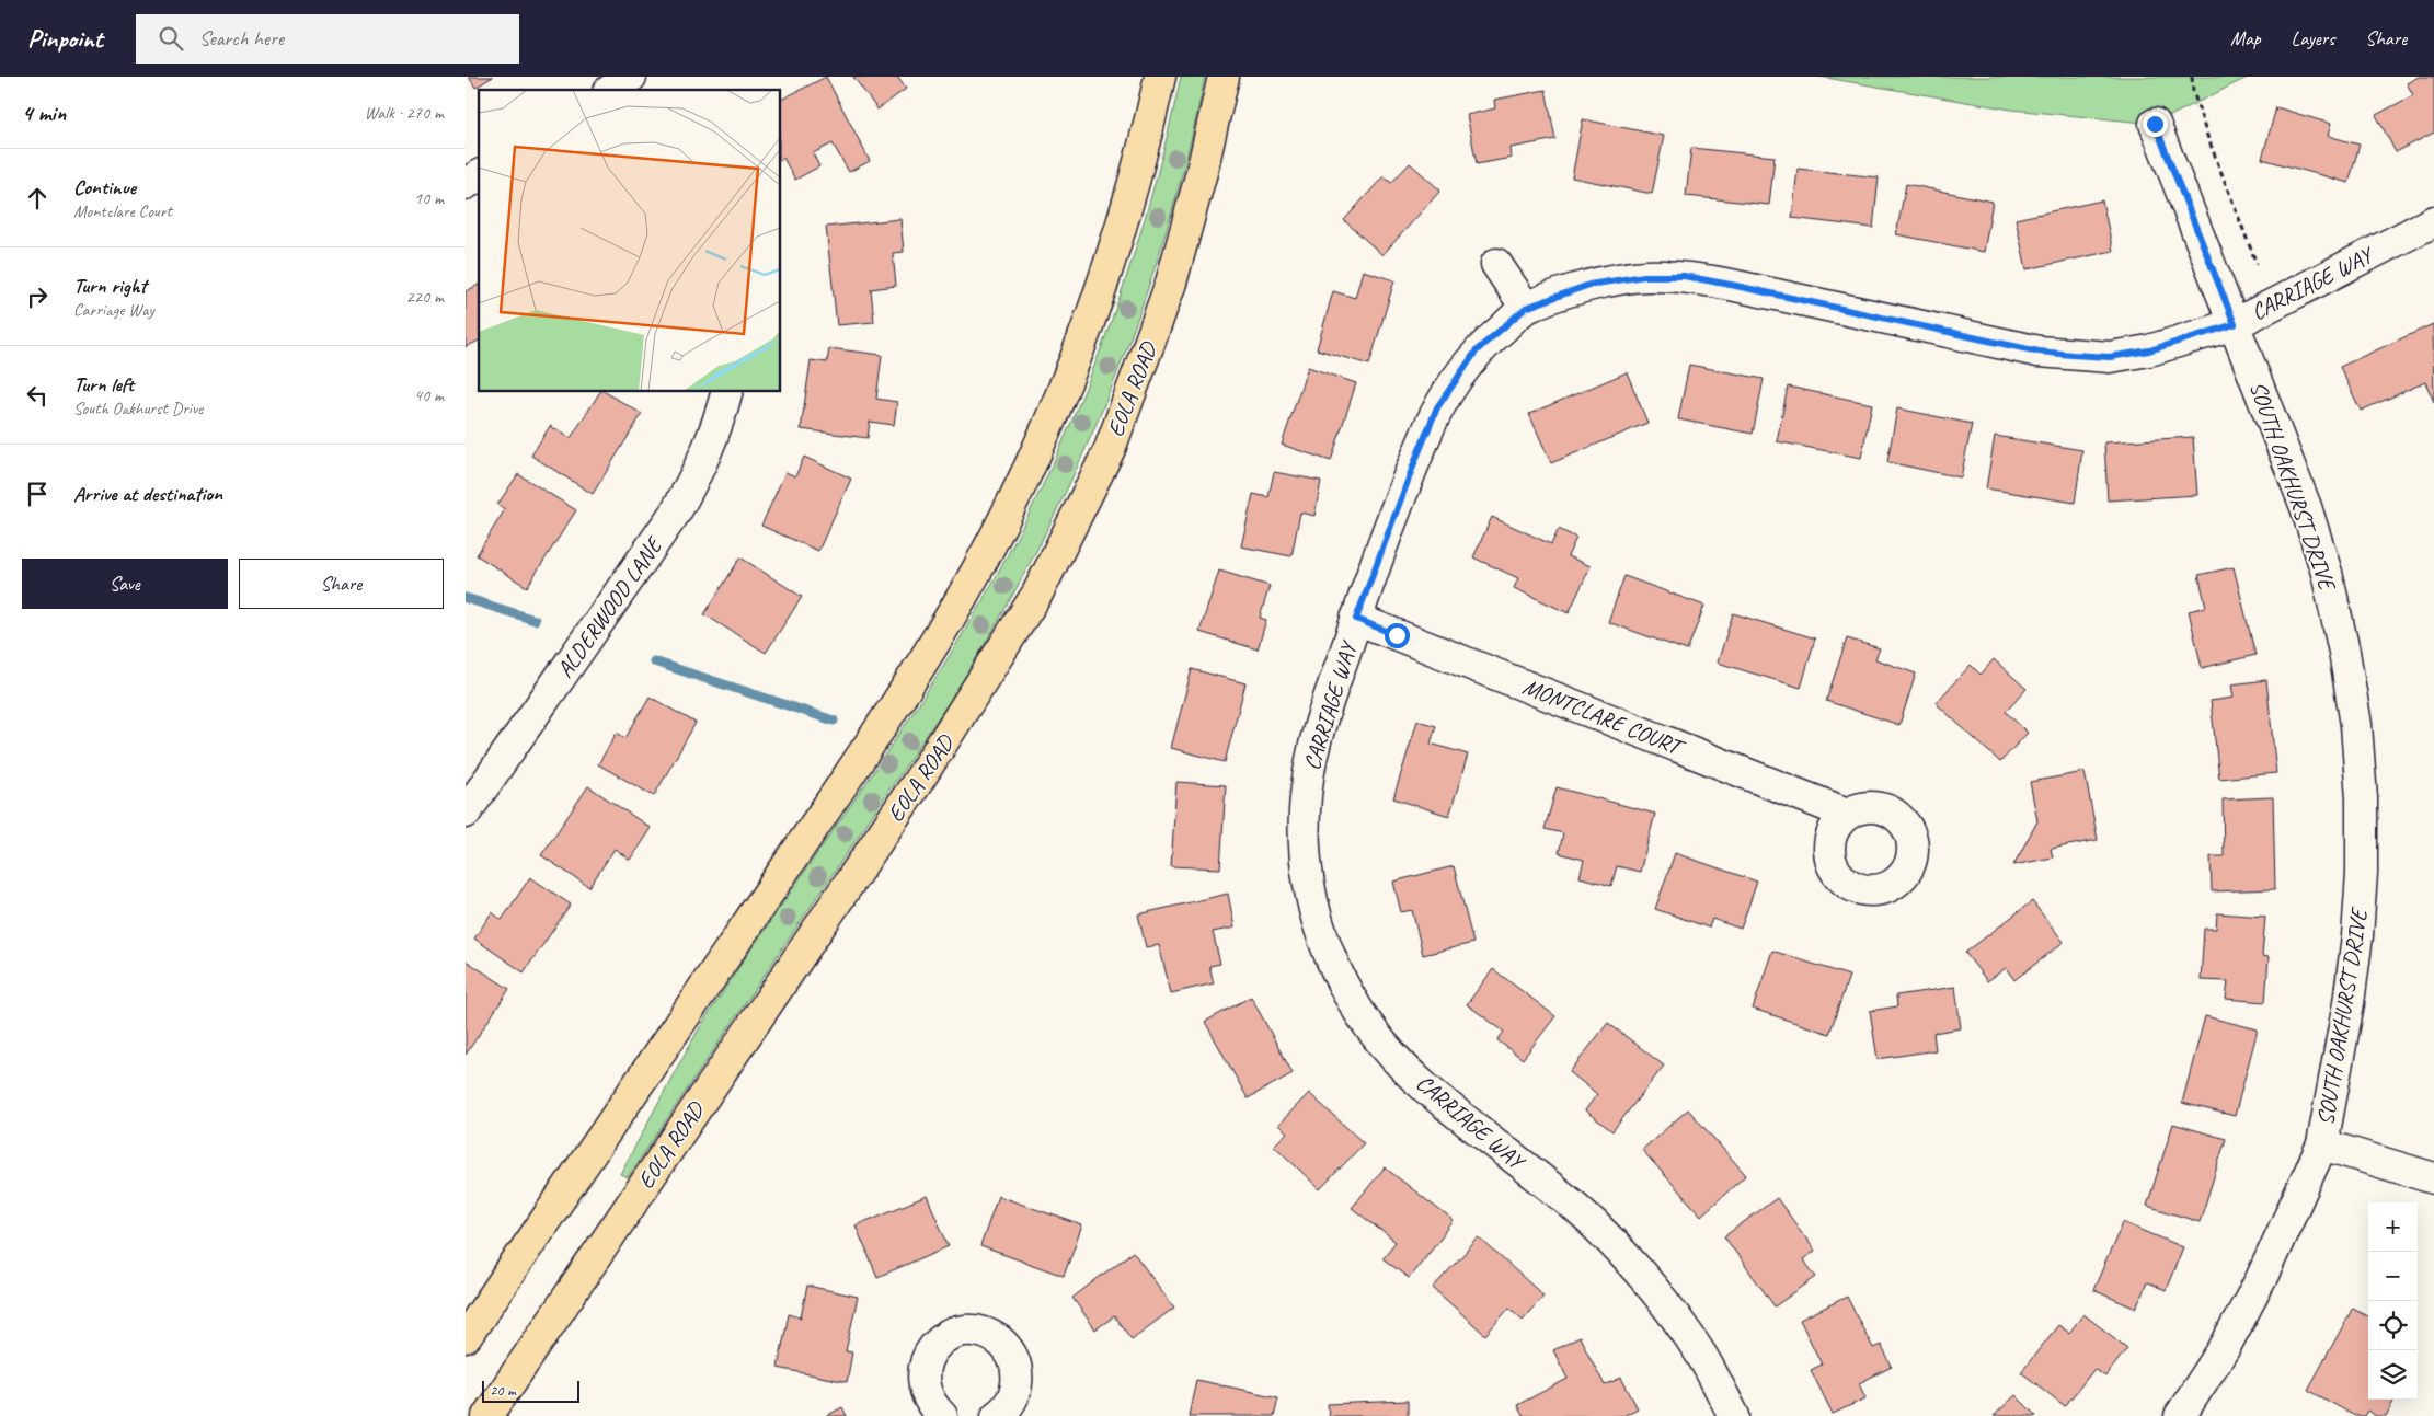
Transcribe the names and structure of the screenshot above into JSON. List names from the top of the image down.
{
  "streets": {
    "main road": ["EOLA ROAD"],
    "street": [
      "CARRIAGE WAY",
      "SOUTH OAKHURST DRIVE",
      "ALDERWOOD LANE",
      "MONTCLARE COURT"
    ]
  },
  "crossings": [
    ["CARRIAGE WAY", "SOUTH OAKHURST DRIVE"],
    ["CARRIAGE WAY", "MONTCLARE COURT"]
  ],
  "scale_bar": "20 m",
  "page": {
    "header": "Pinpoint",
    "search": "Search here",
    "nav": ["Map", "Layers", "Share"],
    "heading": ["4 min", "Walk · 270 m"],
    "list": [
      ["Continue", "Montclare Court", "10 m"],
      ["Turn right", "Carriage Way", "220 m"],
      ["Turn left", "South Oakhurst Drive", "40 m"],
      "Arrive at destination"
    ],
    "buttons": ["Save", "Share"],
    "map_buttons": ["+", "−"],
    "scale": "20 m"
  }
}
